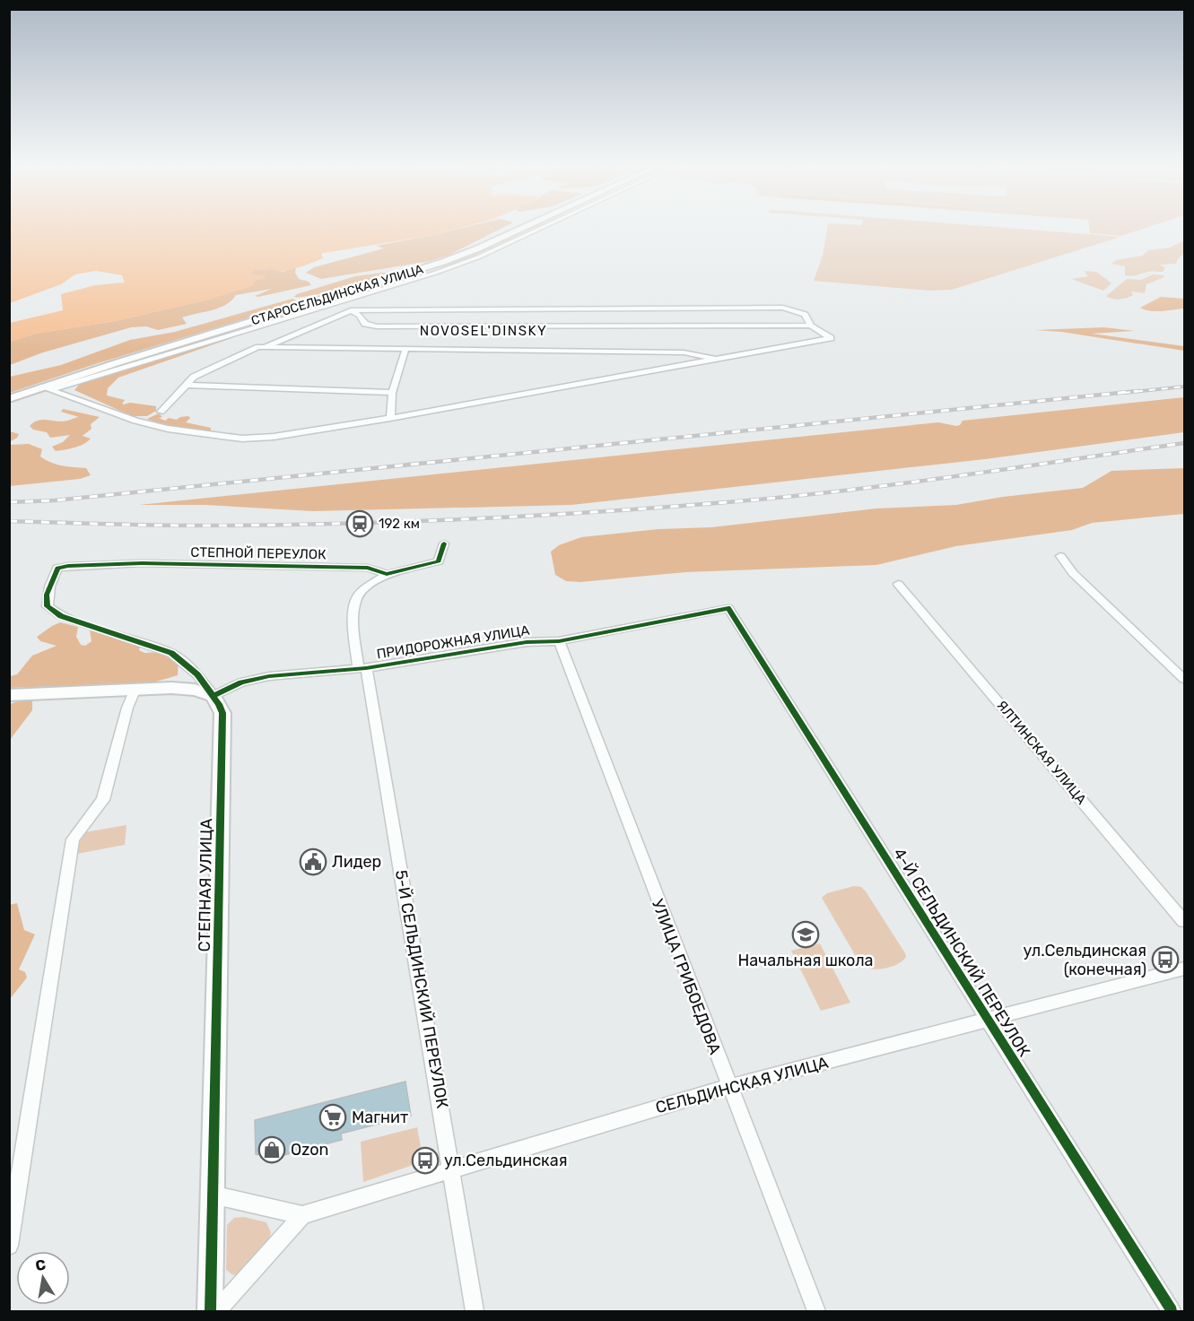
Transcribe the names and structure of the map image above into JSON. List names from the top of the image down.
{
  "streets": {
    "main road": ["СТАРОСЕЛЬДИНСКАЯ УЛИЦА", "СТЕПНАЯ УЛИЦА"],
    "street": [
      "СТЕПНОЙ ПЕРЕУЛОК",
      "ПРИДОРОЖНАЯ УЛИЦА",
      "ЯЛТИНСКАЯ УЛИЦА",
      "4-Й СЕЛЬДИНСКИЙ ПЕРЕУЛОК",
      "УЛИЦА ГРИБОЕДОВА",
      "5-Й СЕЛЬДИНСКИЙ ПЕРЕУЛОК",
      "СЕЛЬДИНСКАЯ УЛИЦА"
    ]
  },
  "crossings": [
    ["СТЕПНОЙ ПЕРЕУЛОК", "СТЕПНАЯ УЛИЦА"],
    ["СТЕПНОЙ ПЕРЕУЛОК", "5-Й СЕЛЬДИНСКИЙ ПЕРЕУЛОК"],
    ["ПРИДОРОЖНАЯ УЛИЦА", "СТЕПНАЯ УЛИЦА"],
    ["ПРИДОРОЖНАЯ УЛИЦА", "4-Й СЕЛЬДИНСКИЙ ПЕРЕУЛОК"],
    ["ПРИДОРОЖНАЯ УЛИЦА", "УЛИЦА ГРИБОЕДОВА"],
    ["ПРИДОРОЖНАЯ УЛИЦА", "5-Й СЕЛЬДИНСКИЙ ПЕРЕУЛОК"],
    ["4-Й СЕЛЬДИНСКИЙ ПЕРЕУЛОК", "СЕЛЬДИНСКАЯ УЛИЦА"],
    ["УЛИЦА ГРИБОЕДОВА", "СЕЛЬДИНСКАЯ УЛИЦА"],
    ["5-Й СЕЛЬДИНСКИЙ ПЕРЕУЛОК", "СЕЛЬДИНСКАЯ УЛИЦА"]
  ],
  "districts": ["NOVOSEL'DINSKY"],
  "places": {
    "station": ["192 км"],
    "public building": ["Лидер"],
    "school or university": ["Начальная школа"],
    "bus stop": ["ул.Сельдинская (конечная)", "ул.Сельдинская"],
    "supermarket": ["Магнит"],
    "shop": ["Ozon"]
  },
  "north": "top"
}
